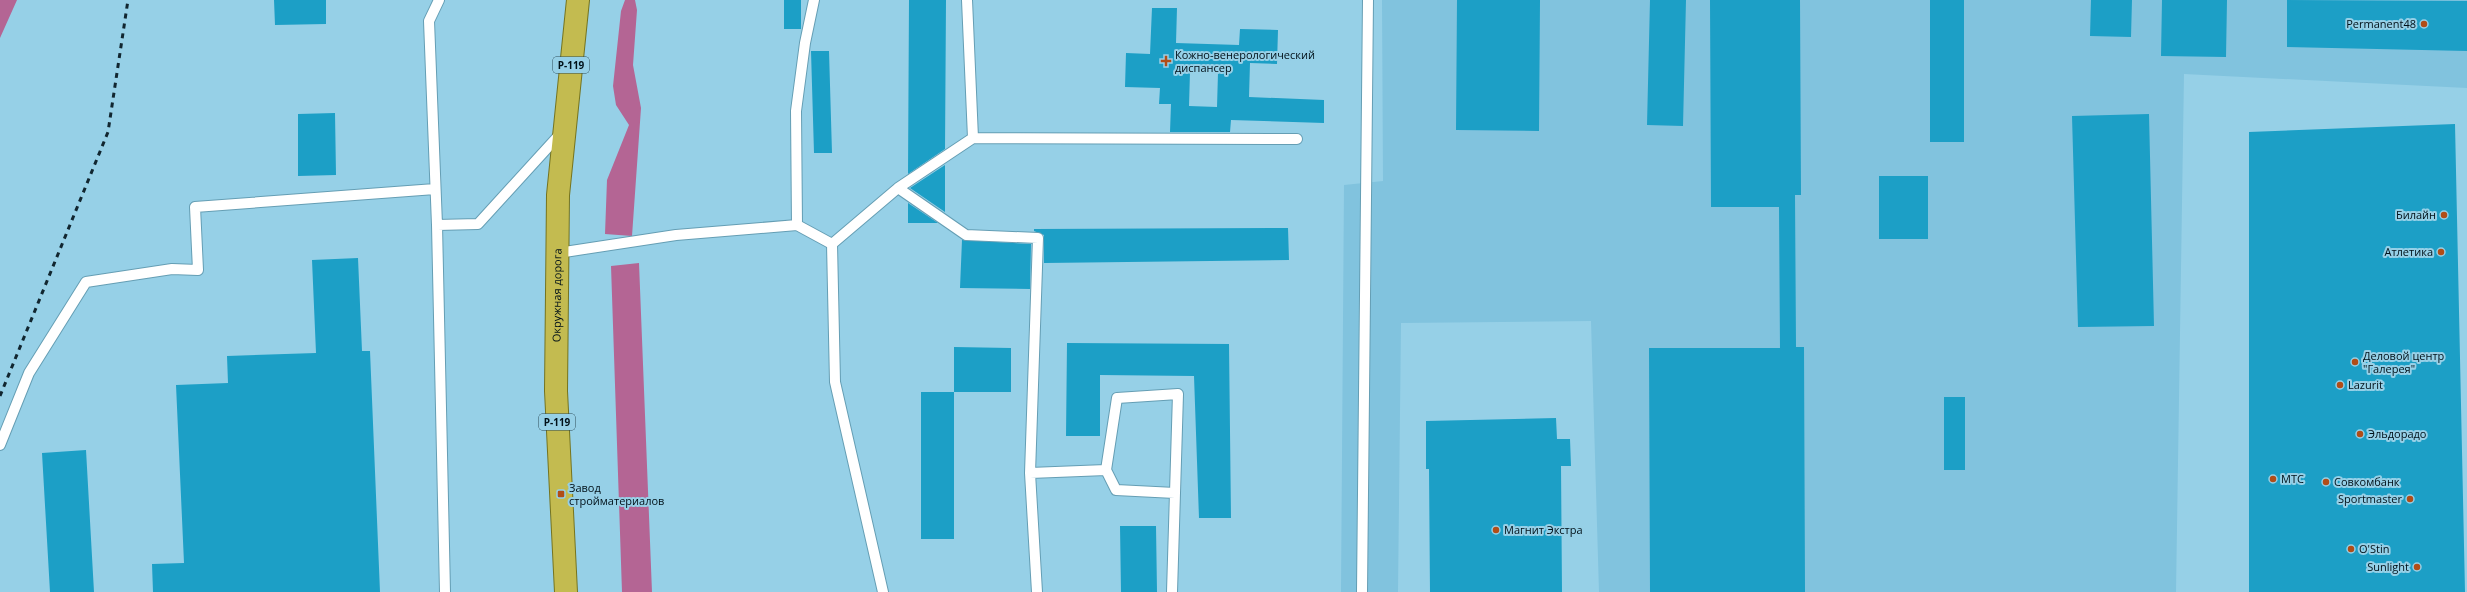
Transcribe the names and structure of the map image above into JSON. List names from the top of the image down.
{
  "streets": {
    "highway": ["Р-119", "Окружная дорога"]
  },
  "places": {
    "other": [
      "Permanent48",
      "Билайн",
      "Атлетика",
      "Деловой центр \"Галерея\"",
      "Lazurit",
      "Эльдорадо",
      "МТС",
      "Совкомбанк",
      "Sportmaster",
      "Магнит Экстра",
      "O'Stin",
      "Sunlight"
    ],
    "health": ["Кожно-венерологический диспансер"],
    "transit": ["Завод стройматериалов"]
  }
}
